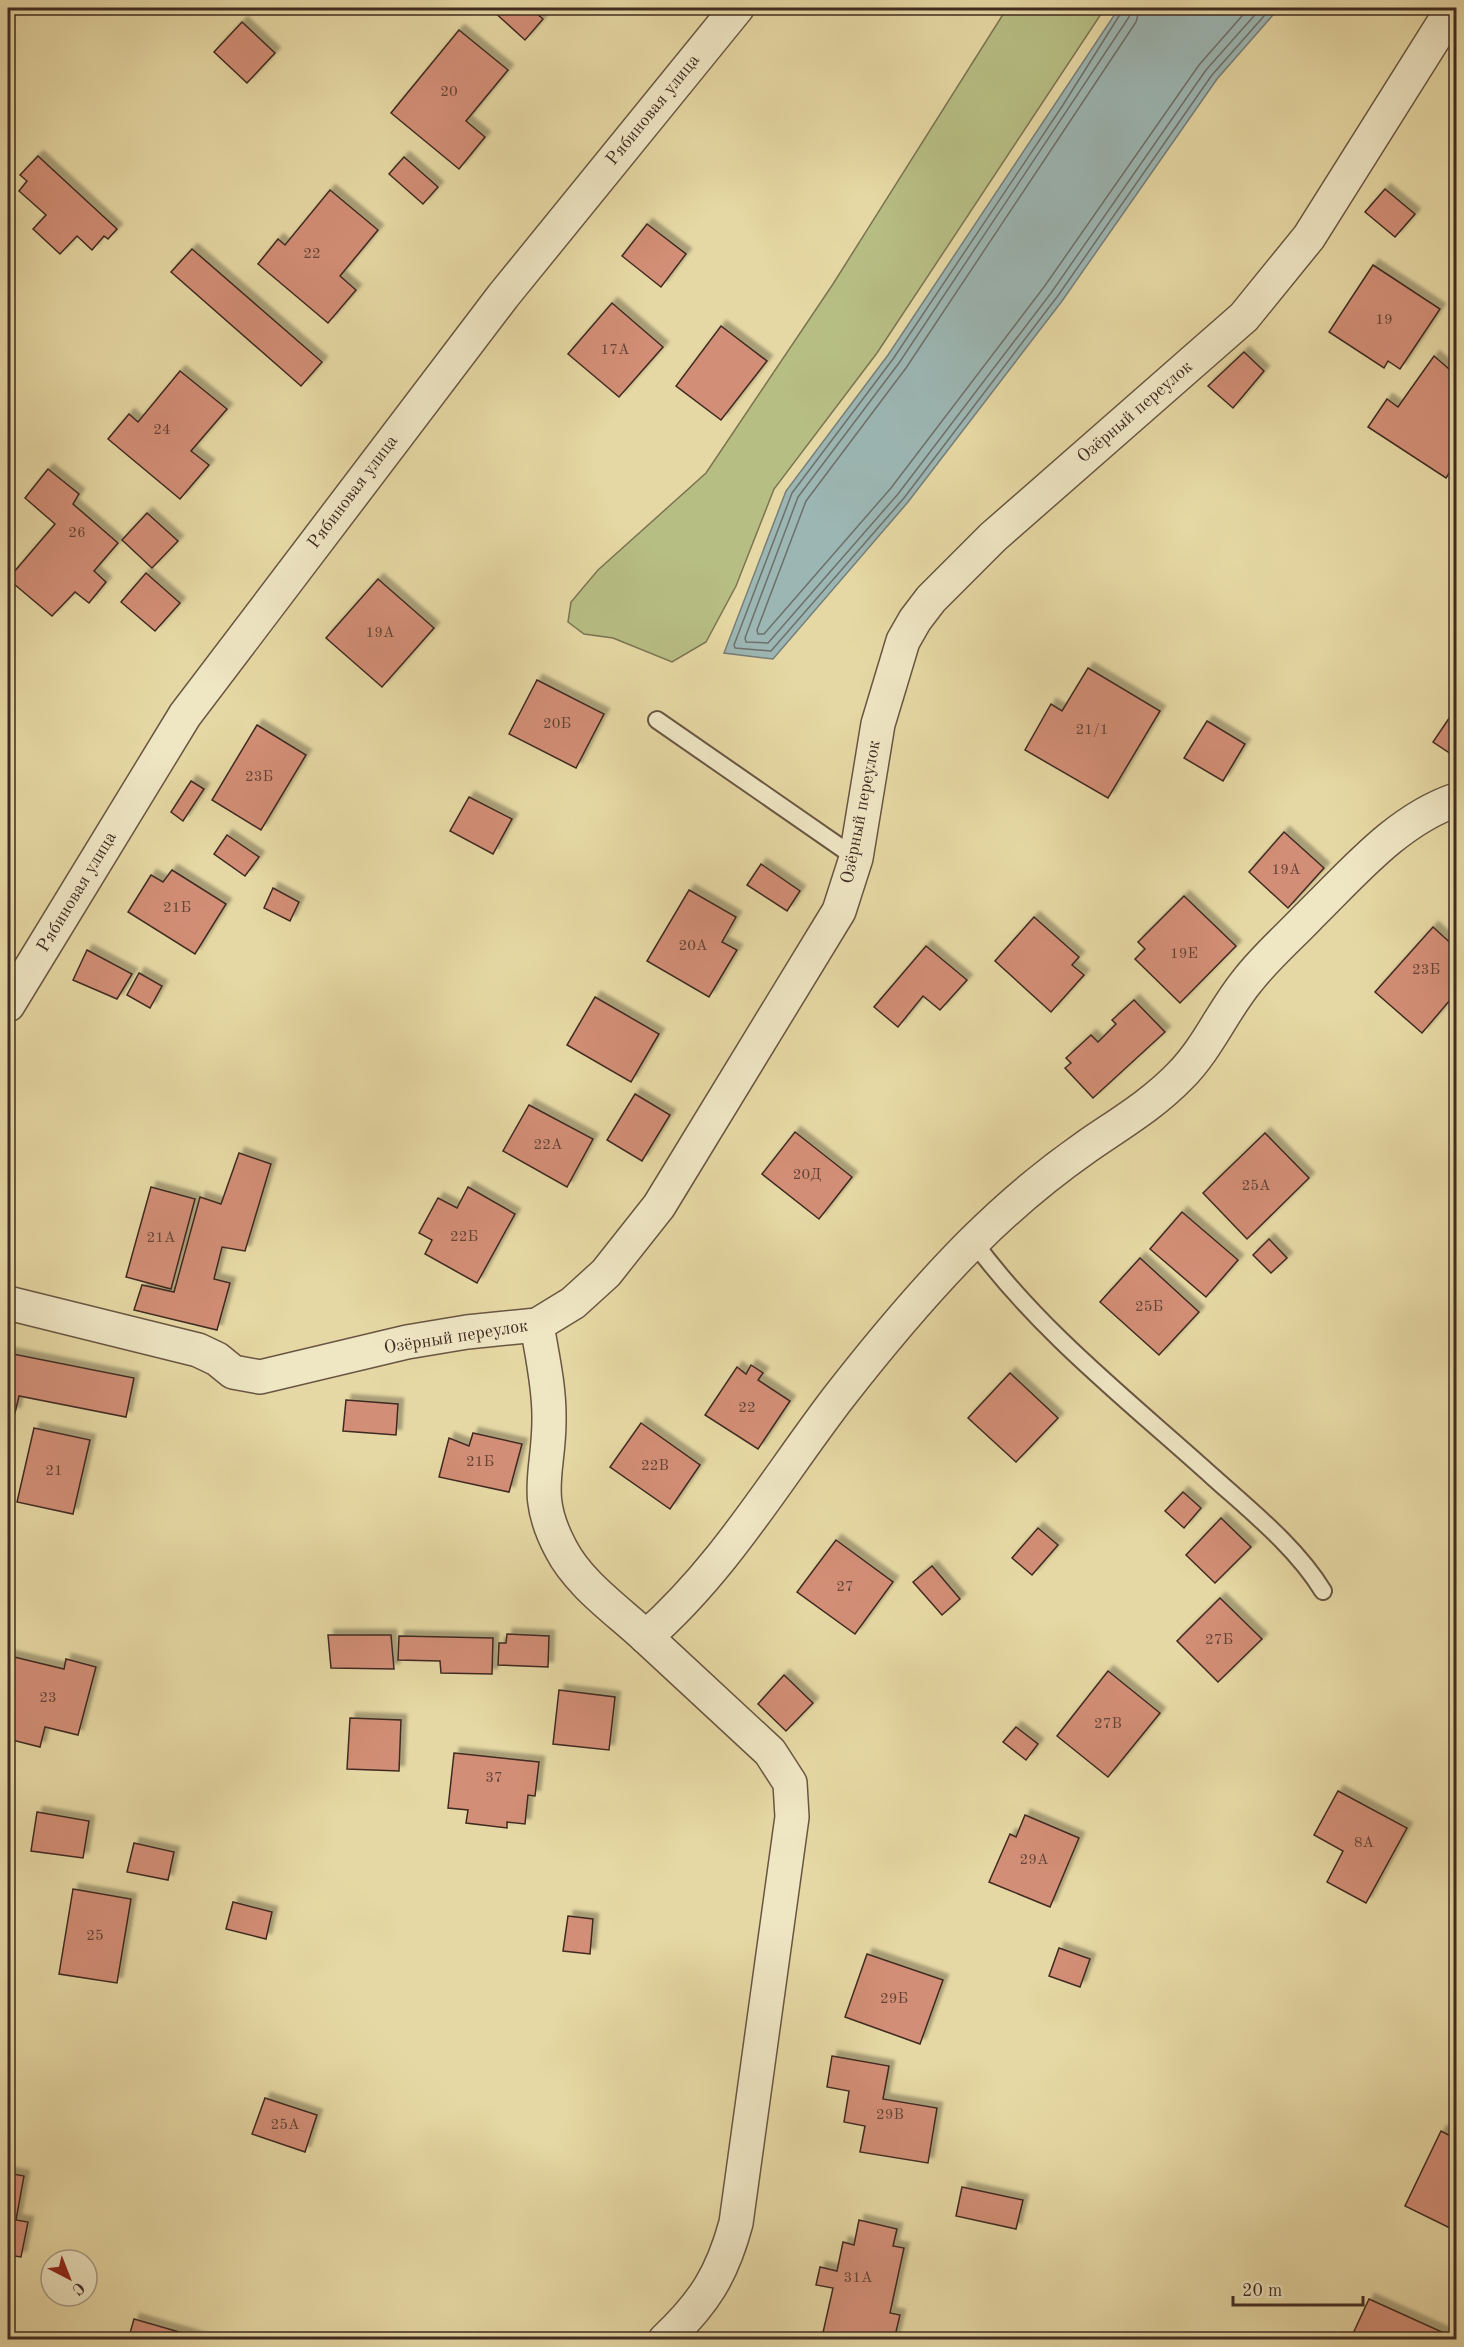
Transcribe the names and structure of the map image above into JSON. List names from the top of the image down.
{
  "streets": {
    "street": ["Рябиновая улица", "Озёрный переулок"]
  },
  "house_numbers": [
    "20",
    "22",
    "19",
    "17А",
    "24",
    "26",
    "19А",
    "20Б",
    "21/1",
    "23Б",
    "19А",
    "21Б",
    "20А",
    "19Е",
    "23Б",
    "22А",
    "20Д",
    "25А",
    "22Б",
    "21А",
    "25Б",
    "22",
    "21Б",
    "22В",
    "21",
    "27",
    "27Б",
    "23",
    "27В",
    "37",
    "8А",
    "29А",
    "25",
    "29Б",
    "29В",
    "25А",
    "31А"
  ],
  "scale_bar": "20 m",
  "north": "bottom right"
}
